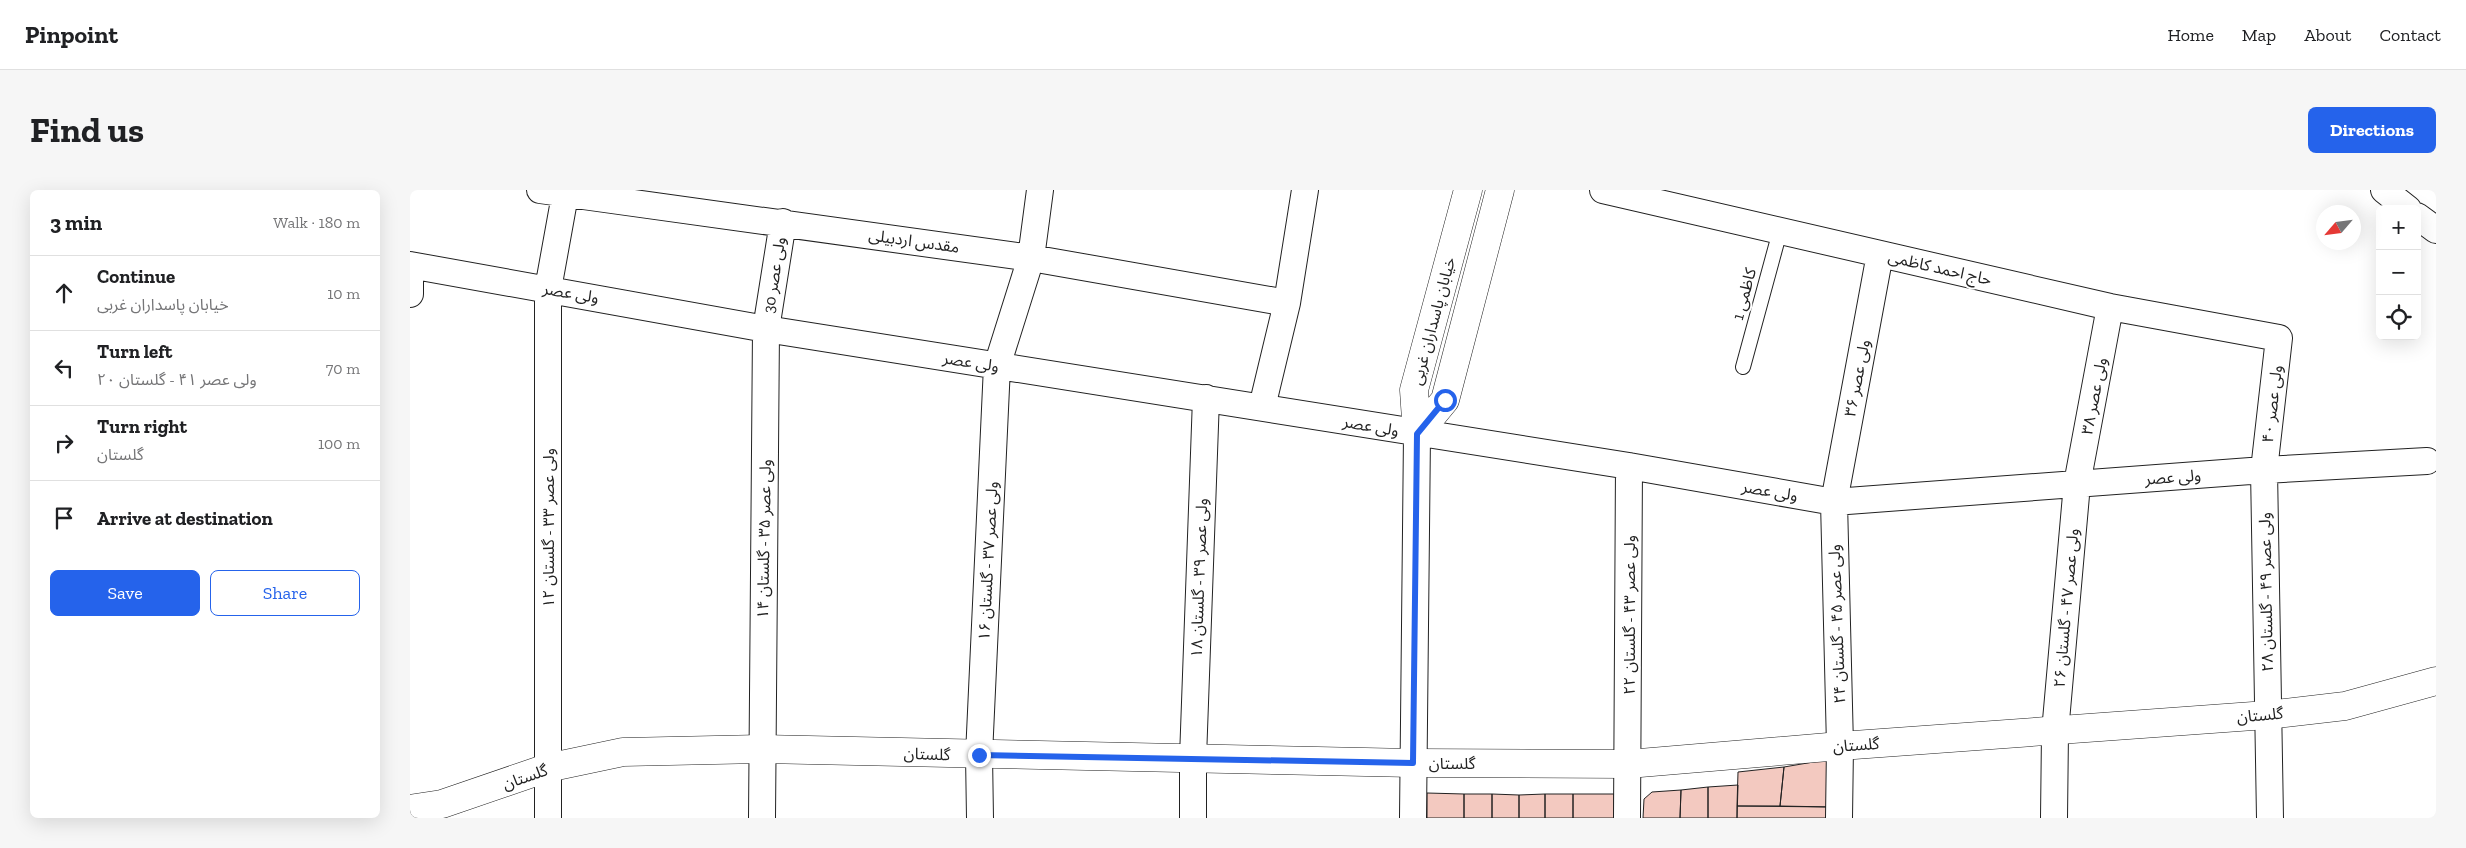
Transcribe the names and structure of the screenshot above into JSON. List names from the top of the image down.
{
  "streets": {
    "street": [
      "مقدس اردبیلی",
      "حاج احمد کاظمی",
      "ولی عصر 30",
      "ولی عصر",
      "خیابان پاسداران غربی",
      "ولی عصر ۳۶",
      "ولی عصر ۳۸",
      "ولی عصر ۴۰",
      "ولی عصر ۳۳ - گلستان ۱۲",
      "ولی عصر ۳۵ - گلستان ۱۴",
      "ولی عصر ۳۷ - گلستان ۱۶",
      "ولی عصر ۳۹ - گلستان ۱۸",
      "ولی عصر ۴۹ - گلستان ۲۸",
      "ولی عصر ۴۷ - گلستان ۲۶",
      "ولی عصر ۴۳ - گلستان ۲۲",
      "ولی عصر ۴۵ - گلستان ۲۴",
      "گلستان"
    ],
    "lane": ["کاظمی 1"]
  },
  "crossings": [
    ["مقدس اردبیلی", "ولی عصر 30"],
    ["مقدس اردبیلی", "ولی عصر ۳۳ - گلستان ۱۲"],
    ["مقدس اردبیلی", "ولی عصر ۳۷ - گلستان ۱۶"],
    ["حاج احمد کاظمی", "کاظمی 1"],
    ["حاج احمد کاظمی", "ولی عصر ۳۶"],
    ["حاج احمد کاظمی", "ولی عصر ۳۸"],
    ["حاج احمد کاظمی", "ولی عصر ۴۰"],
    ["ولی عصر 30", "ولی عصر"],
    ["ولی عصر 30", "ولی عصر ۳۵ - گلستان ۱۴"],
    ["ولی عصر", "خیابان پاسداران غربی"],
    ["ولی عصر", "ولی عصر ۳۶"],
    ["ولی عصر", "ولی عصر ۳۸"],
    ["ولی عصر", "ولی عصر ۴۰"],
    ["ولی عصر", "ولی عصر ۳۳ - گلستان ۱۲"],
    ["ولی عصر", "ولی عصر ۳۵ - گلستان ۱۴"],
    ["ولی عصر", "ولی عصر ۳۷ - گلستان ۱۶"],
    ["ولی عصر", "ولی عصر ۳۹ - گلستان ۱۸"],
    ["ولی عصر", "ولی عصر ۴۹ - گلستان ۲۸"],
    ["ولی عصر", "ولی عصر ۴۷ - گلستان ۲۶"],
    ["ولی عصر", "ولی عصر ۴۳ - گلستان ۲۲"],
    ["ولی عصر", "ولی عصر ۴۵ - گلستان ۲۴"],
    ["ولی عصر ۳۶", "ولی عصر ۴۵ - گلستان ۲۴"],
    ["ولی عصر ۳۸", "ولی عصر ۴۷ - گلستان ۲۶"],
    ["ولی عصر ۴۰", "ولی عصر ۴۹ - گلستان ۲۸"],
    ["ولی عصر ۳۳ - گلستان ۱۲", "گلستان"],
    ["ولی عصر ۳۵ - گلستان ۱۴", "گلستان"],
    ["ولی عصر ۳۷ - گلستان ۱۶", "گلستان"],
    ["ولی عصر ۳۹ - گلستان ۱۸", "گلستان"],
    ["ولی عصر ۴۹ - گلستان ۲۸", "گلستان"],
    ["ولی عصر ۴۷ - گلستان ۲۶", "گلستان"],
    ["ولی عصر ۴۳ - گلستان ۲۲", "گلستان"],
    ["ولی عصر ۴۵ - گلستان ۲۴", "گلستان"]
  ],
  "north": "bottom left",
  "page": {
    "header": "Pinpoint",
    "nav": [
      "Home",
      "Map",
      "About",
      "Contact"
    ],
    "buttons": [
      "Directions",
      ["Save", "Share"]
    ],
    "title": "Find us",
    "heading": ["3 min", "Walk · 180 m"],
    "map_buttons": ["+", "−"],
    "list": [
      ["Continue", "خیابان پاسداران غربی", "10 m"],
      ["Turn left", "ولی عصر ۴۱ - گلستان ۲۰", "70 m"],
      ["Turn right", "گلستان", "100 m"],
      "Arrive at destination"
    ]
  }
}
